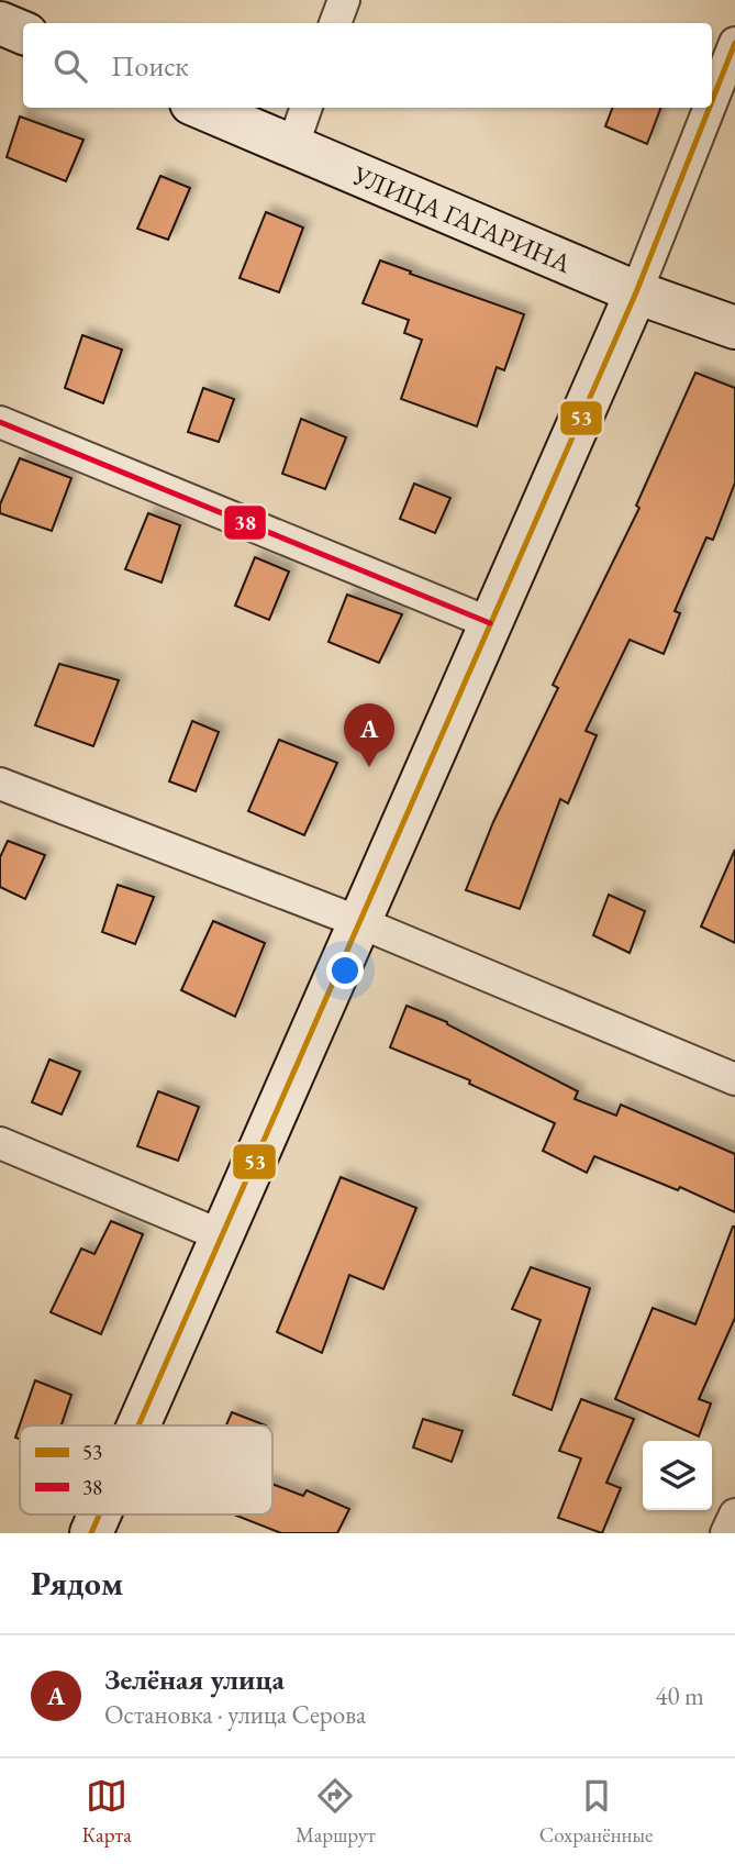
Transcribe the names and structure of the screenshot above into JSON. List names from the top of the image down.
{
  "streets": {
    "street": ["УЛИЦА ГАГАРИНА"]
  },
  "lines": ["transit line 53", "transit line 38"],
  "legend": ["53", "38"],
  "page": {
    "search": "Поиск",
    "pins": "A",
    "heading": "Рядом",
    "list": [
      {
        "mark": "A",
        "name": "Зелёная улица",
        "note": "Остановка · улица Серова",
        "value": "40 m"
      }
    ],
    "nav": ["Карта", "Маршрут", "Сохранённые"]
  }
}
